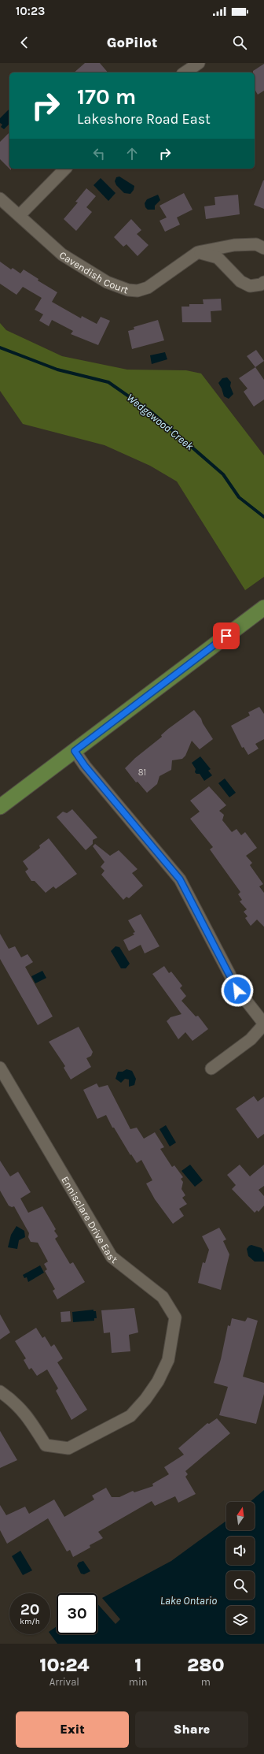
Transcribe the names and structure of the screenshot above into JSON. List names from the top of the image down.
{
  "streets": {
    "street": ["Cavendish Court", "Ennisclare Drive East"]
  },
  "water": ["Wedgewood Creek", "Lake Ontario"],
  "house_numbers": ["81"],
  "north": "top",
  "page": {
    "status": "10:23",
    "header": "GoPilot",
    "turn": ["170 m", "Lakeshore Road East"],
    "speed": "20 km/h",
    "limit": "30",
    "eta": [
      "10:24",
      "Arrival",
      "1",
      "min",
      "280",
      "m"
    ],
    "buttons": ["Exit", "Share"]
  }
}
